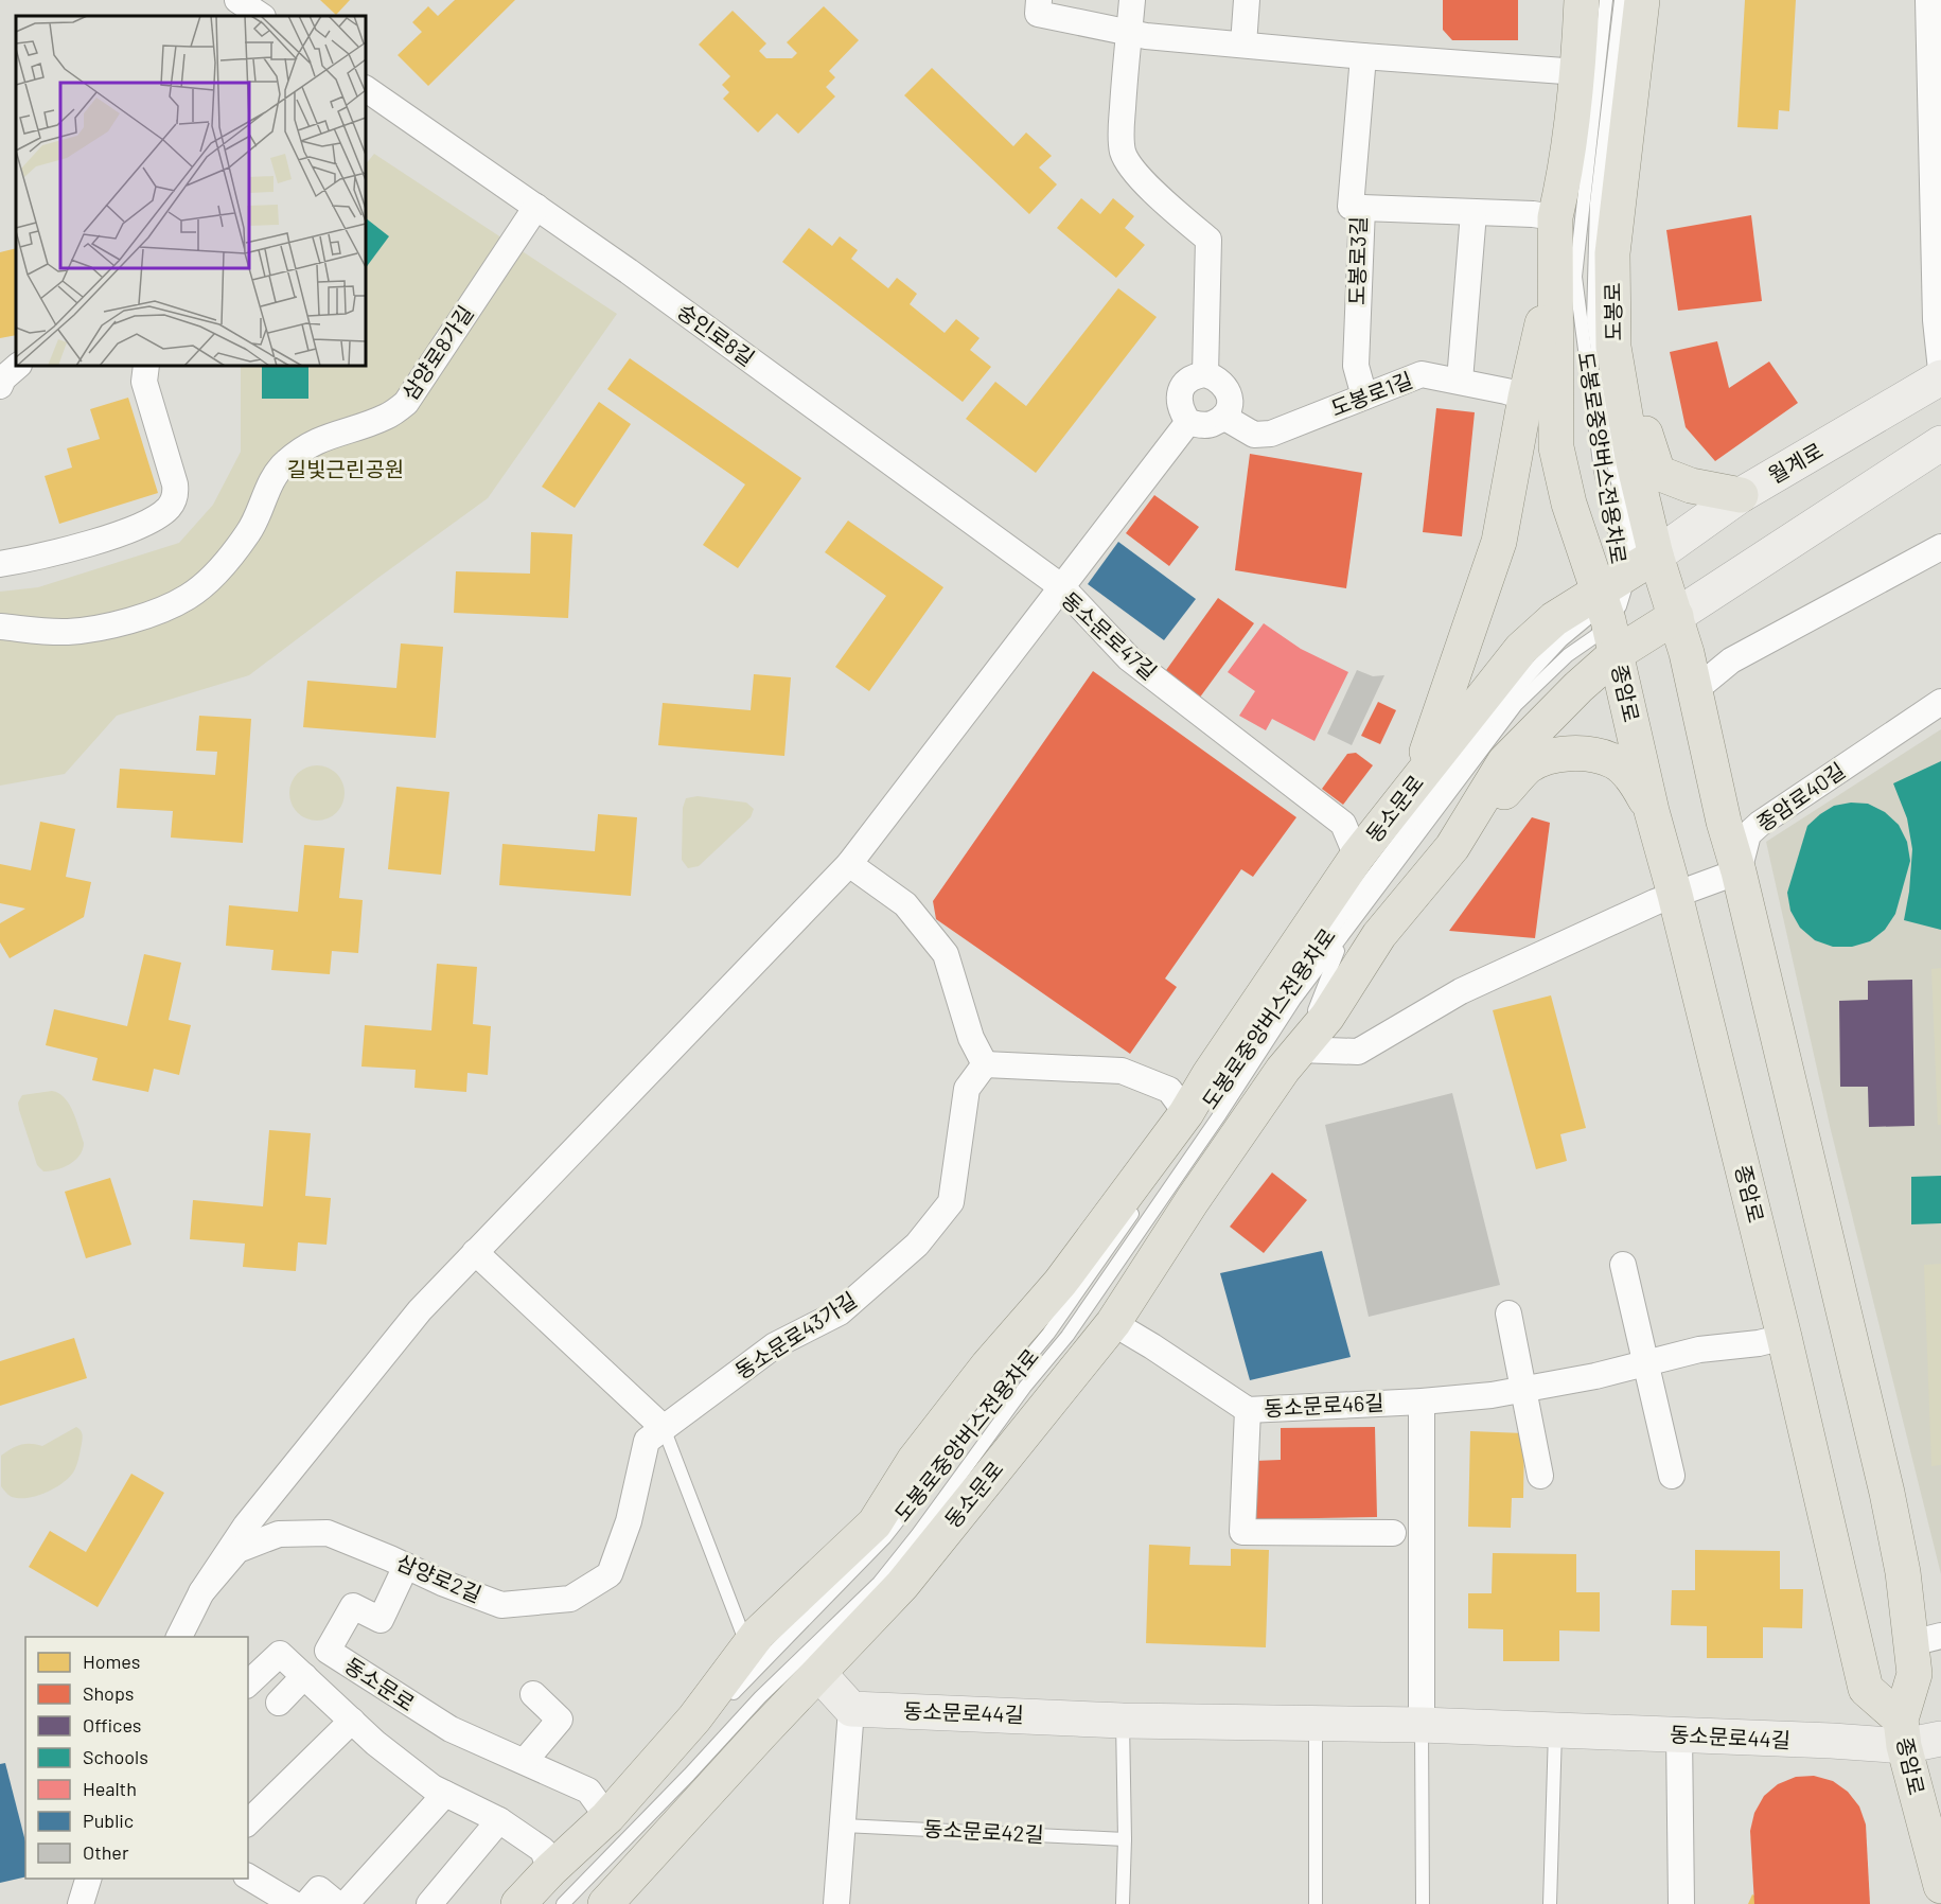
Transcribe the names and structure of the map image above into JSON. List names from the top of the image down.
{
  "streets": {
    "main road": ["도봉로", "종암로", "동소문로"],
    "street": [
      "도봉로3길",
      "숭인로8길",
      "삼양로8가길",
      "도봉로1길",
      "월계로",
      "동소문로47길",
      "종암로40길",
      "동소문로43가길",
      "동소문로46길",
      "삼양로2길",
      "동소문로44길"
    ],
    "lane": ["도봉로중앙버스전용차로", "동소문로42길"]
  },
  "crossings": [
    ["도봉로3길", "도봉로1길"],
    ["도봉로", "도봉로중앙버스전용차로"],
    ["도봉로", "월계로"],
    ["도봉로", "종암로"],
    ["도봉로", "동소문로"],
    ["숭인로8길", "삼양로8가길"],
    ["숭인로8길", "동소문로47길"],
    ["도봉로중앙버스전용차로", "월계로"],
    ["도봉로중앙버스전용차로", "동소문로"],
    ["월계로", "동소문로"],
    ["동소문로47길", "동소문로"],
    ["동소문로47길", "삼양로2길"],
    ["종암로", "종암로40길"],
    ["종암로", "동소문로"],
    ["종암로", "동소문로46길"],
    ["종암로", "동소문로44길"],
    ["동소문로", "동소문로46길"],
    ["동소문로", "삼양로2길"],
    ["동소문로43가길", "삼양로2길"]
  ],
  "parks": ["길빛근린공원"],
  "legend": [
    "Homes",
    "Shops",
    "Offices",
    "Schools",
    "Health",
    "Public",
    "Other"
  ]
}
